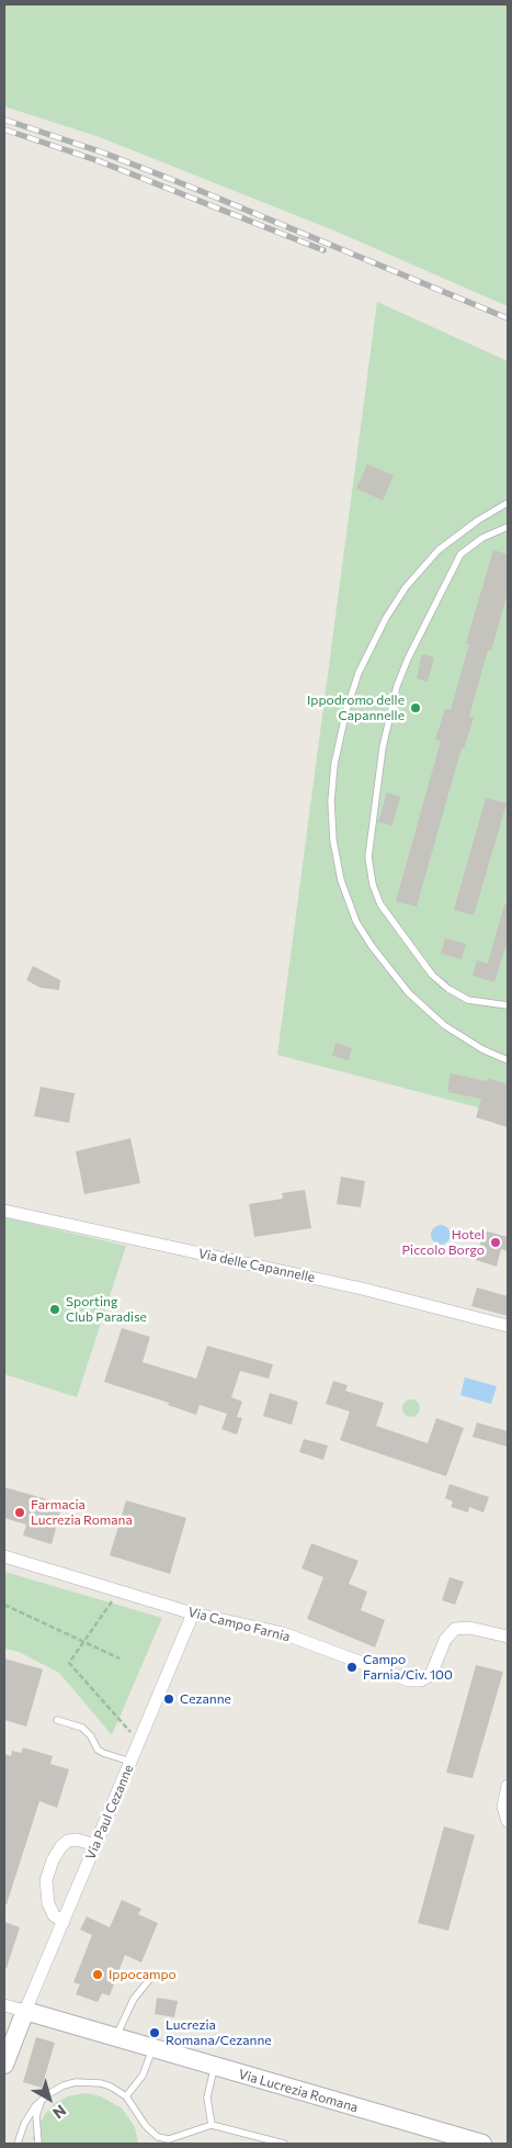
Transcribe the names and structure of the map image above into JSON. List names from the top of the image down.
{
  "streets": {
    "street": [
      "Via delle Capannelle",
      "Via Campo Farnia",
      "Via Paul Cezanne",
      "Via Lucrezia Romana"
    ]
  },
  "crossings": [
    ["Via Campo Farnia", "Via Paul Cezanne"],
    ["Via Paul Cezanne", "Via Lucrezia Romana"]
  ],
  "places": [
    "Ippodromo delle Capannelle",
    "Hotel Piccolo Borgo",
    "Sporting Club Paradise",
    "Farmacia Lucrezia Romana",
    "Campo Farnia/Civ. 100",
    "Cezanne",
    "Ippocampo",
    "Lucrezia Romana/Cezanne"
  ],
  "north": "bottom right"
}
